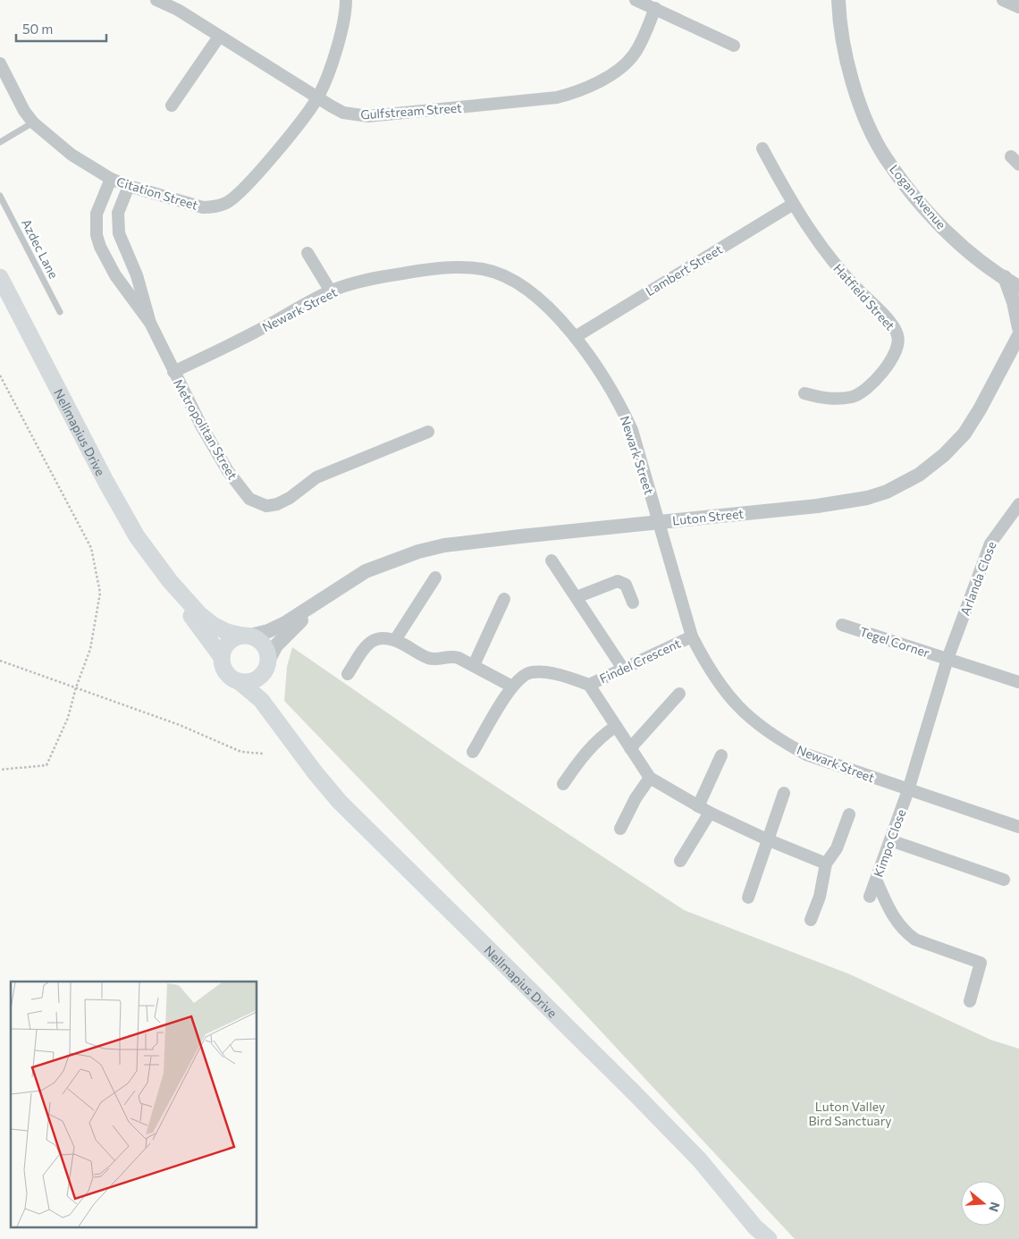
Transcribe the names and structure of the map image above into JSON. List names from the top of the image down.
{
  "streets": {
    "main road": ["Nellmapius Drive"],
    "street": [
      "Gulfstream Street",
      "Citation Street",
      "Logan Avenue",
      "Lambert Street",
      "Hatfield Street",
      "Newark Street",
      "Metropolitan Street",
      "Luton Street",
      "Arlanda Close",
      "Tegel Corner",
      "Findel Crescent",
      "Kimpo Close"
    ],
    "lane": ["Azdec Lane"]
  },
  "crossings": [
    ["Gulfstream Street", "Citation Street"],
    ["Citation Street", "Metropolitan Street"],
    ["Lambert Street", "Hatfield Street"],
    ["Lambert Street", "Newark Street"],
    ["Newark Street", "Metropolitan Street"],
    ["Newark Street", "Luton Street"],
    ["Newark Street", "Arlanda Close"],
    ["Newark Street", "Findel Crescent"],
    ["Newark Street", "Kimpo Close"],
    ["Nellmapius Drive", "Luton Street"],
    ["Arlanda Close", "Tegel Corner"],
    ["Arlanda Close", "Kimpo Close"]
  ],
  "parks": ["Luton Valley Bird Sanctuary"],
  "scale_bar": "50 m",
  "north": "right"
}
